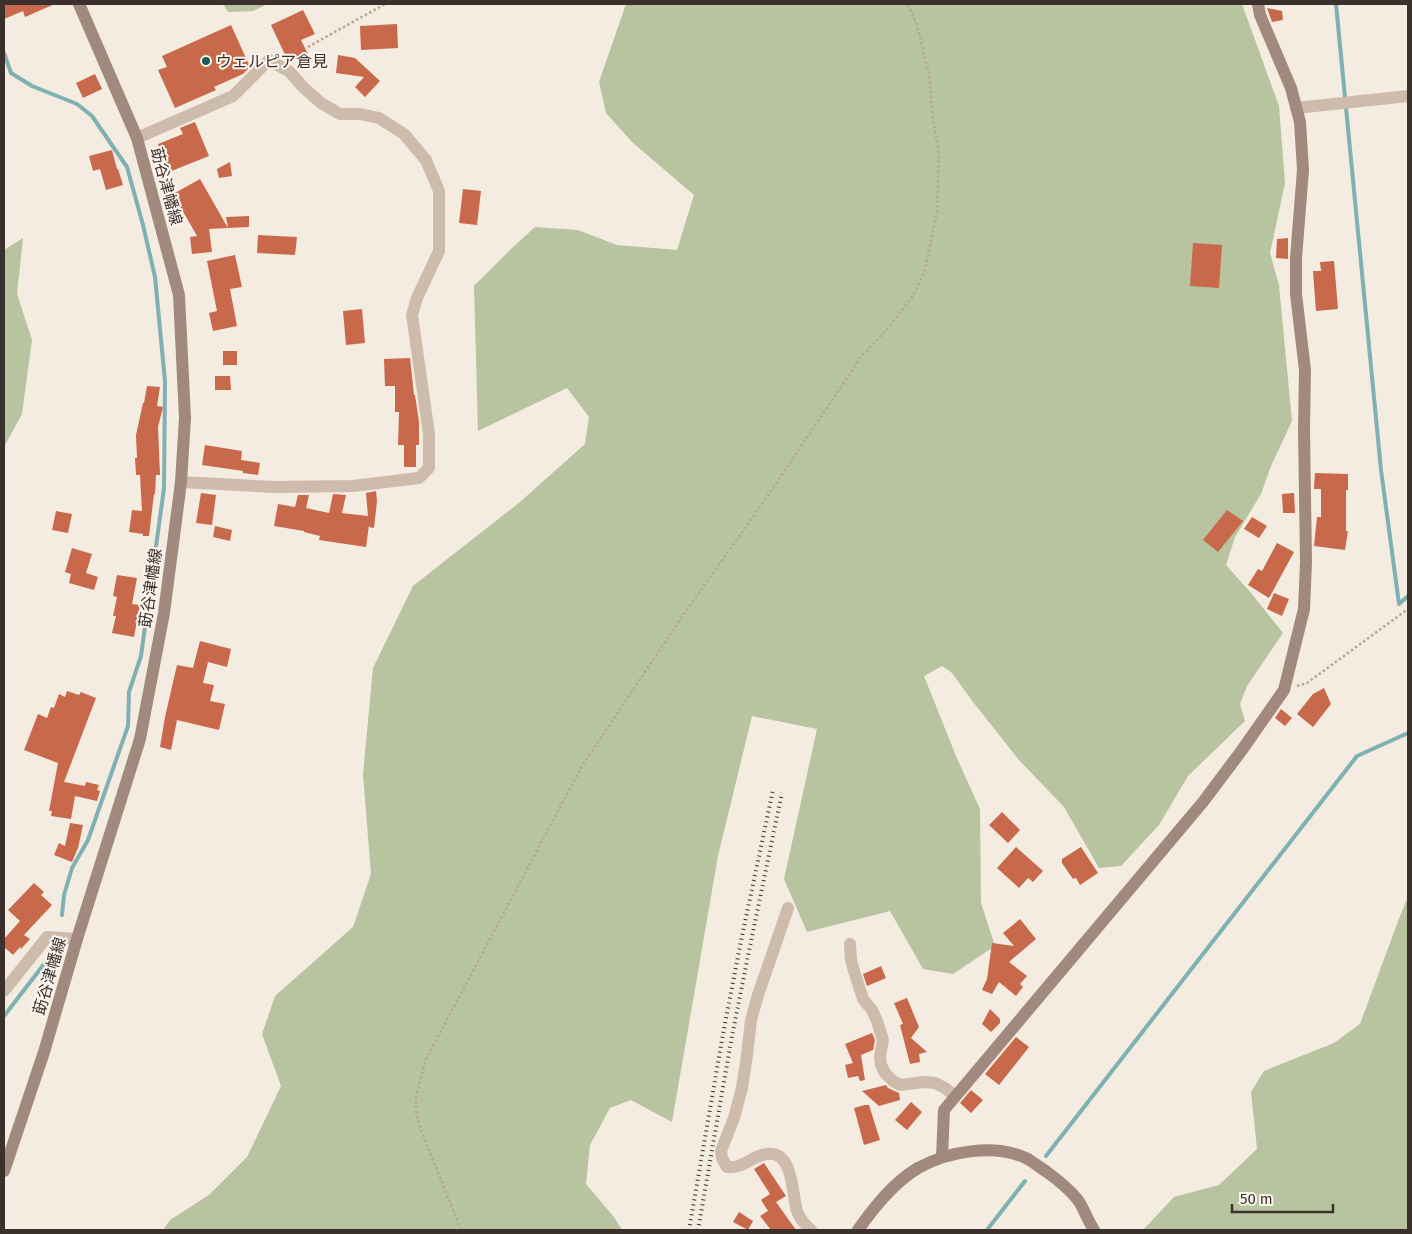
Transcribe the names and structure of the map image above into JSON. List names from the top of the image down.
{
  "streets": {
    "street": ["莇谷津幡線"]
  },
  "places": ["ウェルピア倉見"],
  "scale_bar": "50 m"
}
